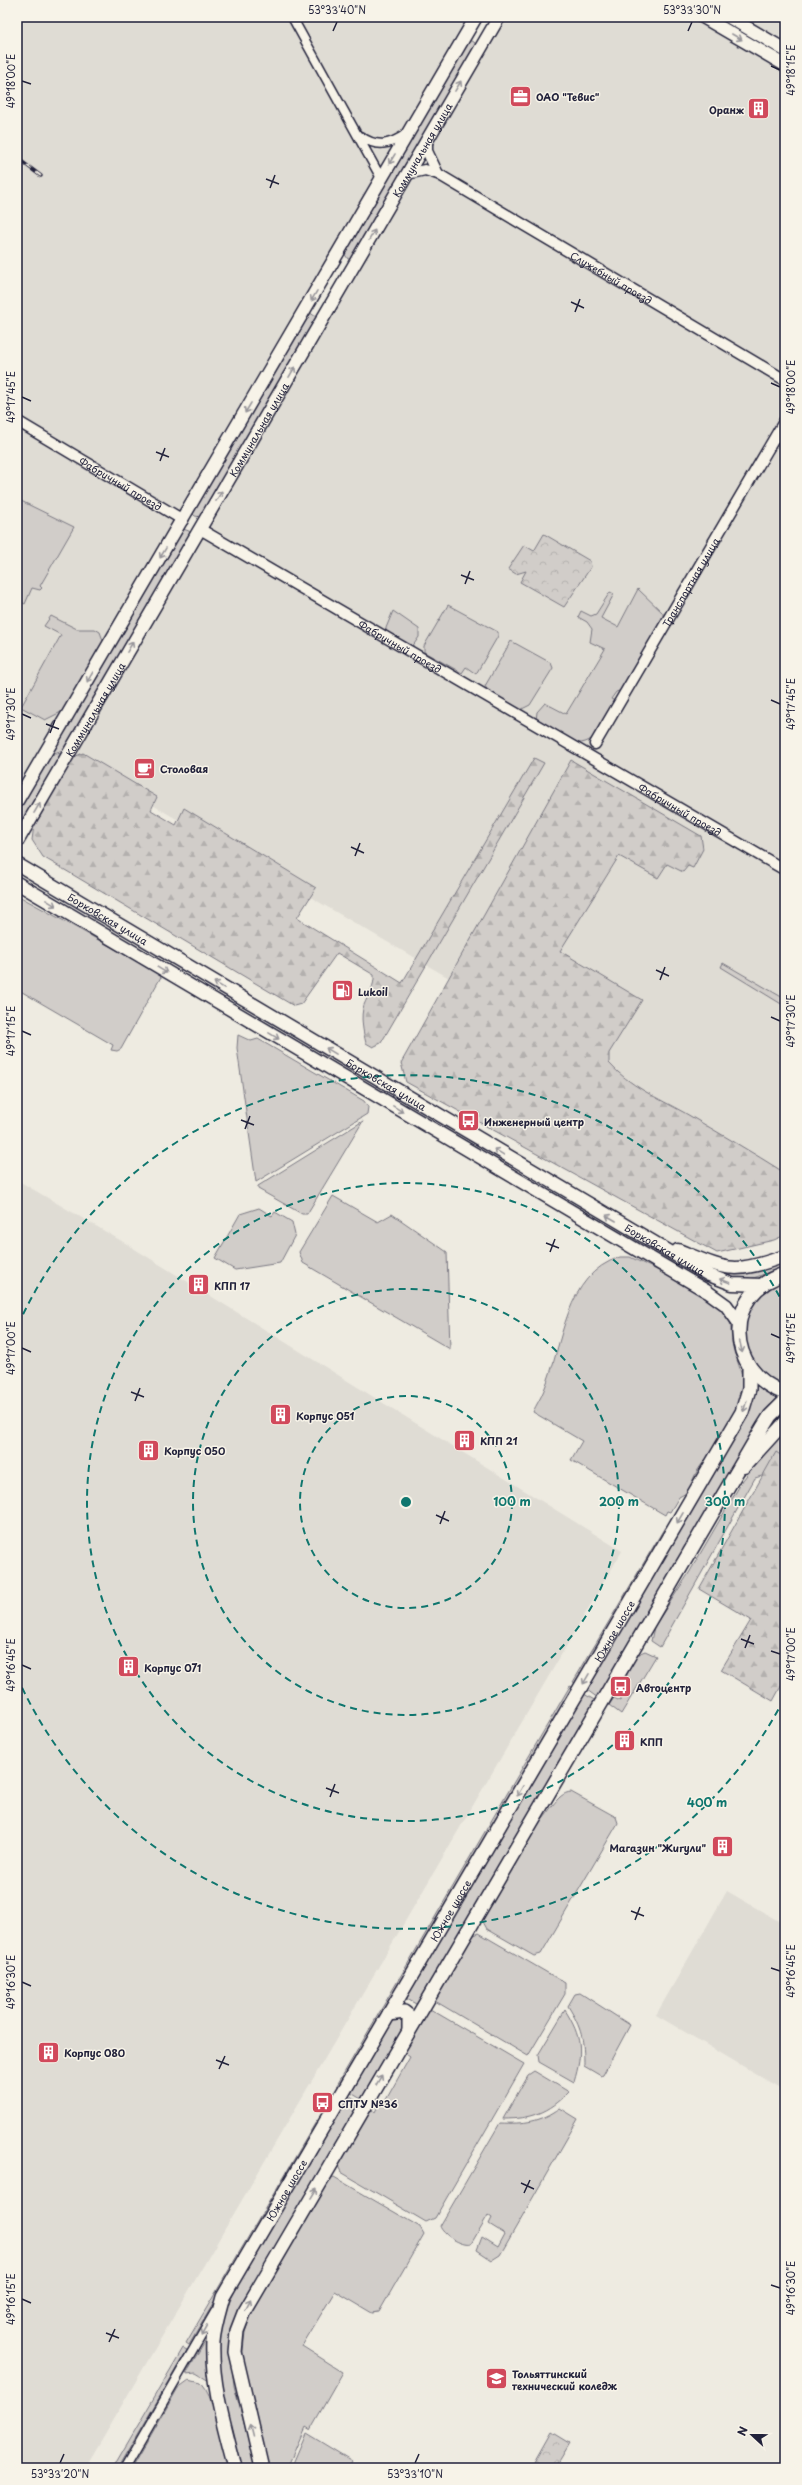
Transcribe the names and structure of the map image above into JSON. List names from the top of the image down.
{
  "streets": {
    "main road": [
      "Коммунальная улица",
      "Фабричный проезд",
      "Борковская улица",
      "Южное шоссе"
    ],
    "street": ["Служебный проезд", "Транспортная улица"]
  },
  "crossings": [
    ["Коммунальная улица", "Служебный проезд"],
    ["Коммунальная улица", "Фабричный проезд"]
  ],
  "places": {
    "office": ["ОАО \"Тевис\""],
    "building": [
      "Оранж",
      "КПП 17",
      "Корпус 051",
      "КПП 21",
      "Корпус 050",
      "Корпус 071",
      "КПП",
      "Магазин \"Жигули\"",
      "Корпус 080"
    ],
    "cafe": ["Столовая"],
    "fuel station": ["Lukoil"],
    "bus stop": ["Инженерный центр", "Автоцентр", "СПТУ №36"],
    "school or university": ["Тольяттинский технический коледж"]
  },
  "north": "left",
  "coordinates": [
    "53°33'40\"N",
    "53°33'30\"N",
    "49°18'15\"E",
    "49°18'00\"E",
    "49°17'45\"E",
    "49°17'30\"E",
    "49°17'15\"E",
    "49°17'00\"E",
    "49°16'45\"E",
    "49°16'30\"E",
    "49°16'15\"E",
    "53°33'20\"N",
    "53°33'10\"N"
  ],
  "rings": [
    "100 m",
    "200 m",
    "300 m",
    "400 m"
  ]
}
